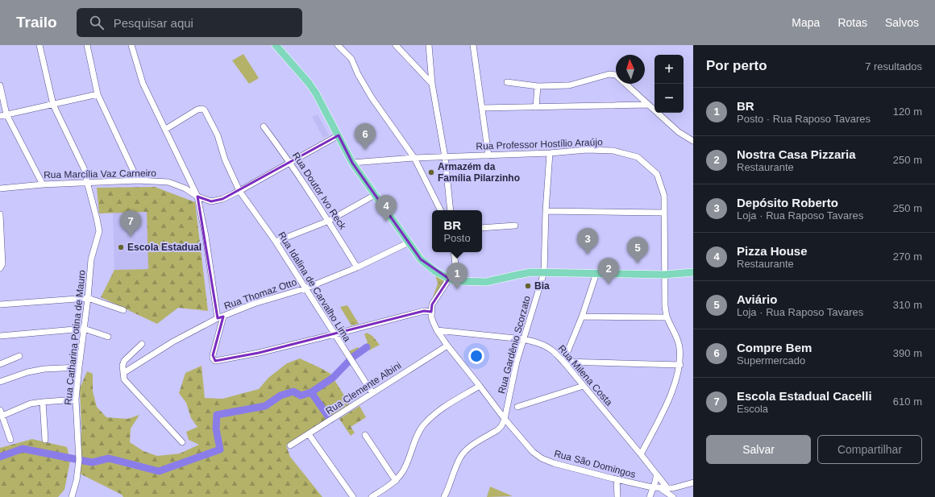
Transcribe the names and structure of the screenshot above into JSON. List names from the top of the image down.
{
  "streets": {
    "street": [
      "Rua Professor Hostílio Araújo",
      "Rua Marcília Vaz Carneiro",
      "Rua Doutor Ivo Reck",
      "Rua Idalina de Carvalho Lima",
      "Rua Thomaz Otto",
      "Rua Catharina Potina de Mauro",
      "Rua Gardênio Scorzato",
      "Rua Milena Costa",
      "Rua Clemente Albini",
      "Rua São Domingos"
    ]
  },
  "crossings": [
    ["Rua Professor Hostílio Araújo", "Rua Gardênio Scorzato"],
    ["Rua Professor Hostílio Araújo", "Rua Milena Costa"],
    ["Rua Marcília Vaz Carneiro", "Rua Catharina Potina de Mauro"],
    ["Rua Doutor Ivo Reck", "Rua Thomaz Otto"],
    ["Rua Idalina de Carvalho Lima", "Rua Thomaz Otto"],
    ["Rua Idalina de Carvalho Lima", "Rua Clemente Albini"],
    ["Rua Gardênio Scorzato", "Rua Milena Costa"],
    ["Rua Gardênio Scorzato", "Rua São Domingos"],
    ["Rua Milena Costa", "Rua São Domingos"],
    ["Rua Clemente Albini", "Rua São Domingos"]
  ],
  "places": ["Armazém da Família Pilarzinho", "Escola Estadual", "Bia"],
  "north": "top",
  "page": {
    "header": "Trailo",
    "search": "Pesquisar aqui",
    "nav": ["Mapa", "Rotas", "Salvos"],
    "heading": ["Por perto", "7 resultados"],
    "map_buttons": ["+", "−"],
    "list": [
      {
        "mark": "1",
        "name": "BR",
        "note": "Posto · Rua Raposo Tavares",
        "value": "120 m"
      },
      {
        "mark": "2",
        "name": "Nostra Casa Pizzaria",
        "note": "Restaurante",
        "value": "250 m"
      },
      {
        "mark": "3",
        "name": "Depósito Roberto",
        "note": "Loja · Rua Raposo Tavares",
        "value": "250 m"
      },
      {
        "mark": "4",
        "name": "Pizza House",
        "note": "Restaurante",
        "value": "270 m"
      },
      {
        "mark": "5",
        "name": "Aviário",
        "note": "Loja · Rua Raposo Tavares",
        "value": "310 m"
      },
      {
        "mark": "6",
        "name": "Compre Bem",
        "note": "Supermercado",
        "value": "390 m"
      },
      {
        "mark": "7",
        "name": "Escola Estadual Cacelli",
        "note": "Escola",
        "value": "610 m"
      }
    ],
    "pins": [
      "6",
      "4",
      "7",
      "3",
      "5",
      "2",
      "1"
    ],
    "popup": ["BR", "Posto"],
    "buttons": ["Salvar", "Compartilhar"]
  }
}
